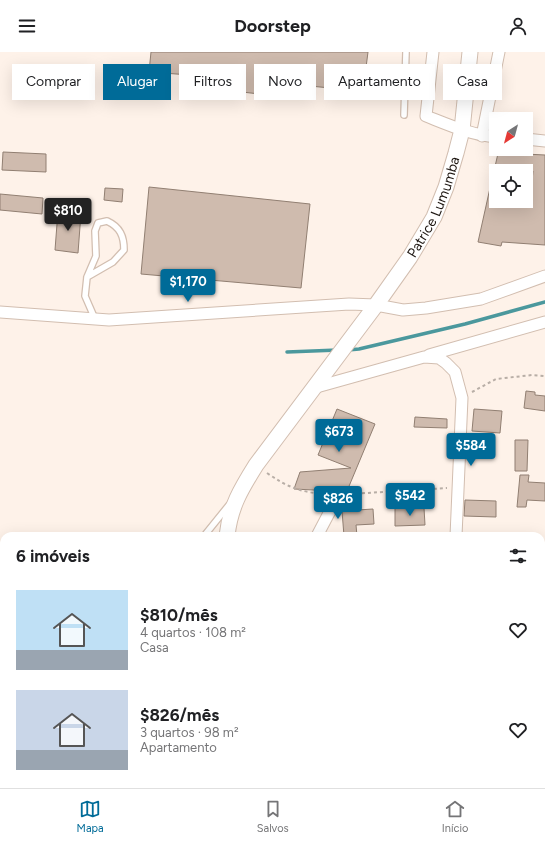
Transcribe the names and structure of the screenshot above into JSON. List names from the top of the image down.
{
  "streets": {
    "street": ["Patrice Lumumba"]
  },
  "north": "bottom left",
  "page": {
    "header": "Doorstep",
    "chip": [
      "Comprar",
      "Alugar",
      "Filtros",
      "Novo",
      "Apartamento",
      "Casa"
    ],
    "price": [
      "$810",
      "$1,170",
      "$673",
      "$584",
      "$542",
      "$826"
    ],
    "heading": "6 imóveis",
    "list": [
      {
        "name": "$810/mês",
        "note": "4 quartos · 108 m² · Casa"
      },
      {
        "name": "$826/mês",
        "note": "3 quartos · 98 m² · Apartamento"
      }
    ],
    "tabs": ["Mapa", "Salvos", "Início"]
  }
}
